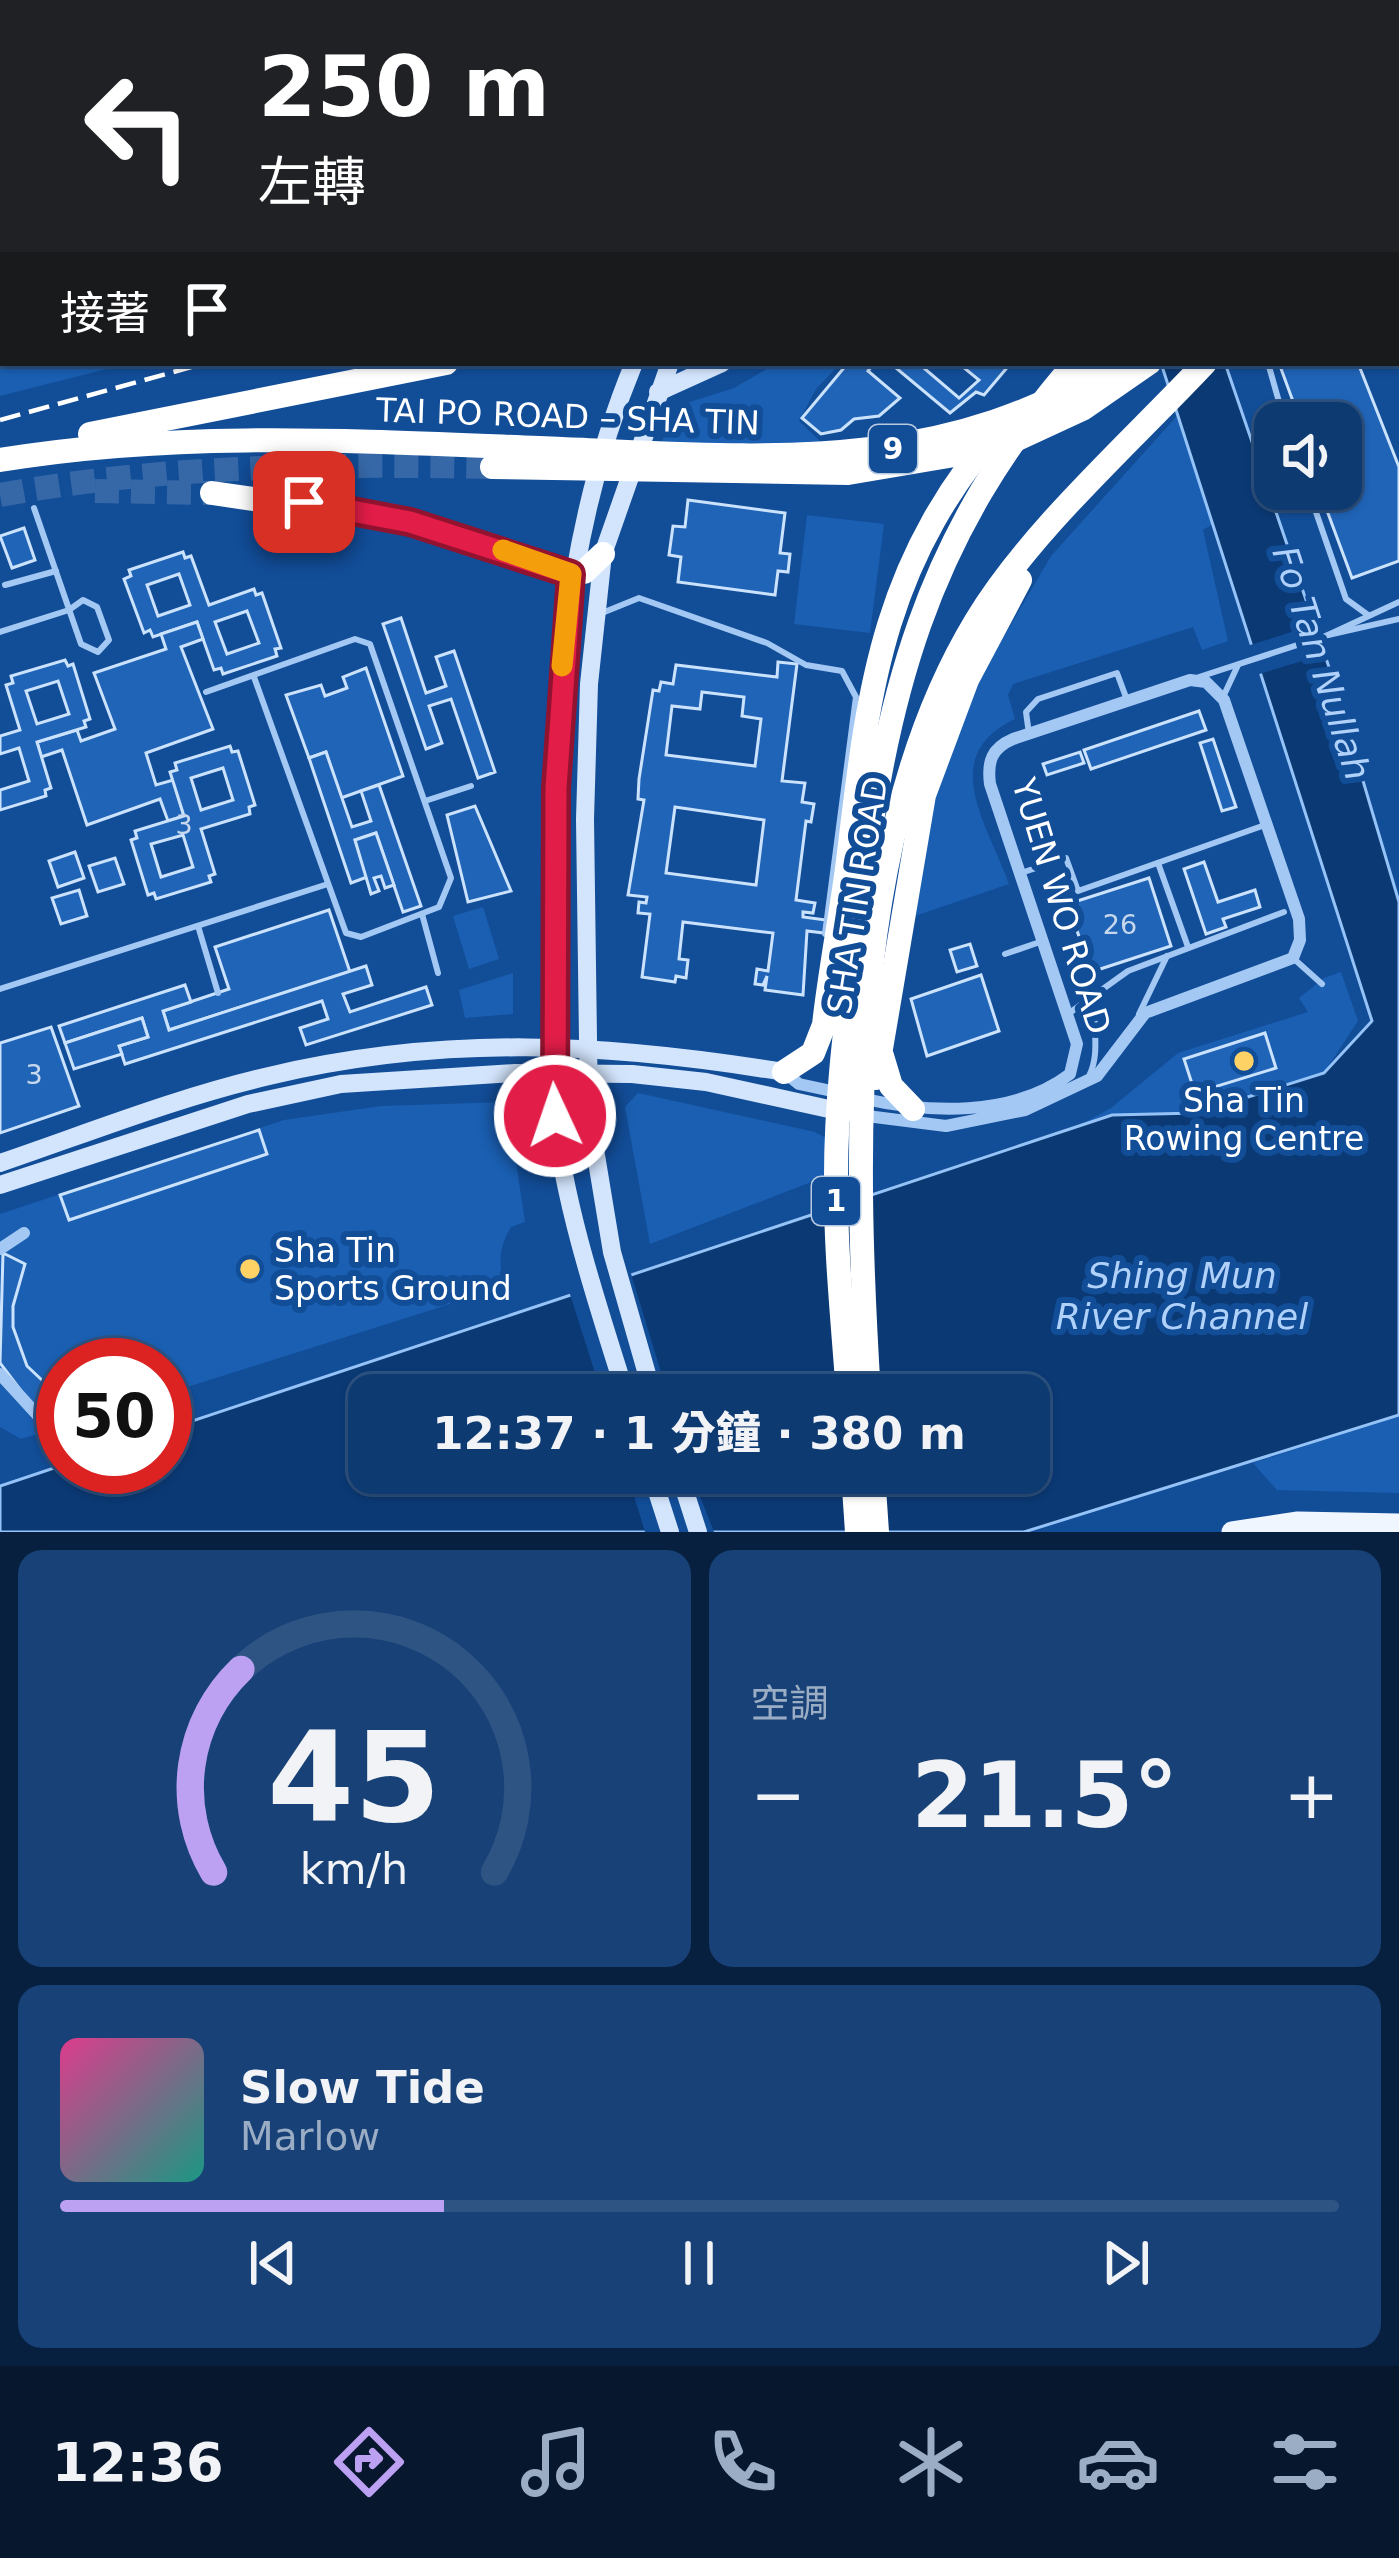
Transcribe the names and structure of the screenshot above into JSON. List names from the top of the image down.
{
  "streets": {
    "highway": [
      "TAI PO ROAD – SHA TIN",
      "9",
      "SHA TIN ROAD",
      "1"
    ],
    "main road": ["YUEN WO ROAD"]
  },
  "water": ["Fo Tan Nullah", "Shing Mun River Channel"],
  "places": ["Sha Tin Rowing Centre", "Sha Tin Sports Ground"],
  "house_numbers": ["3", "26", "3"],
  "page": {
    "turn": ["250 m", "左轉"],
    "then": "接著",
    "limit": "50",
    "trip": "12:37 · 1 分鐘 · 380 m",
    "tile": "空調",
    "heat": ["−", "21.5°", "+"],
    "song": ["Slow Tide", "Marlow"],
    "tabs": "12:36",
    "gauge": ["45", "km/h"]
  }
}
